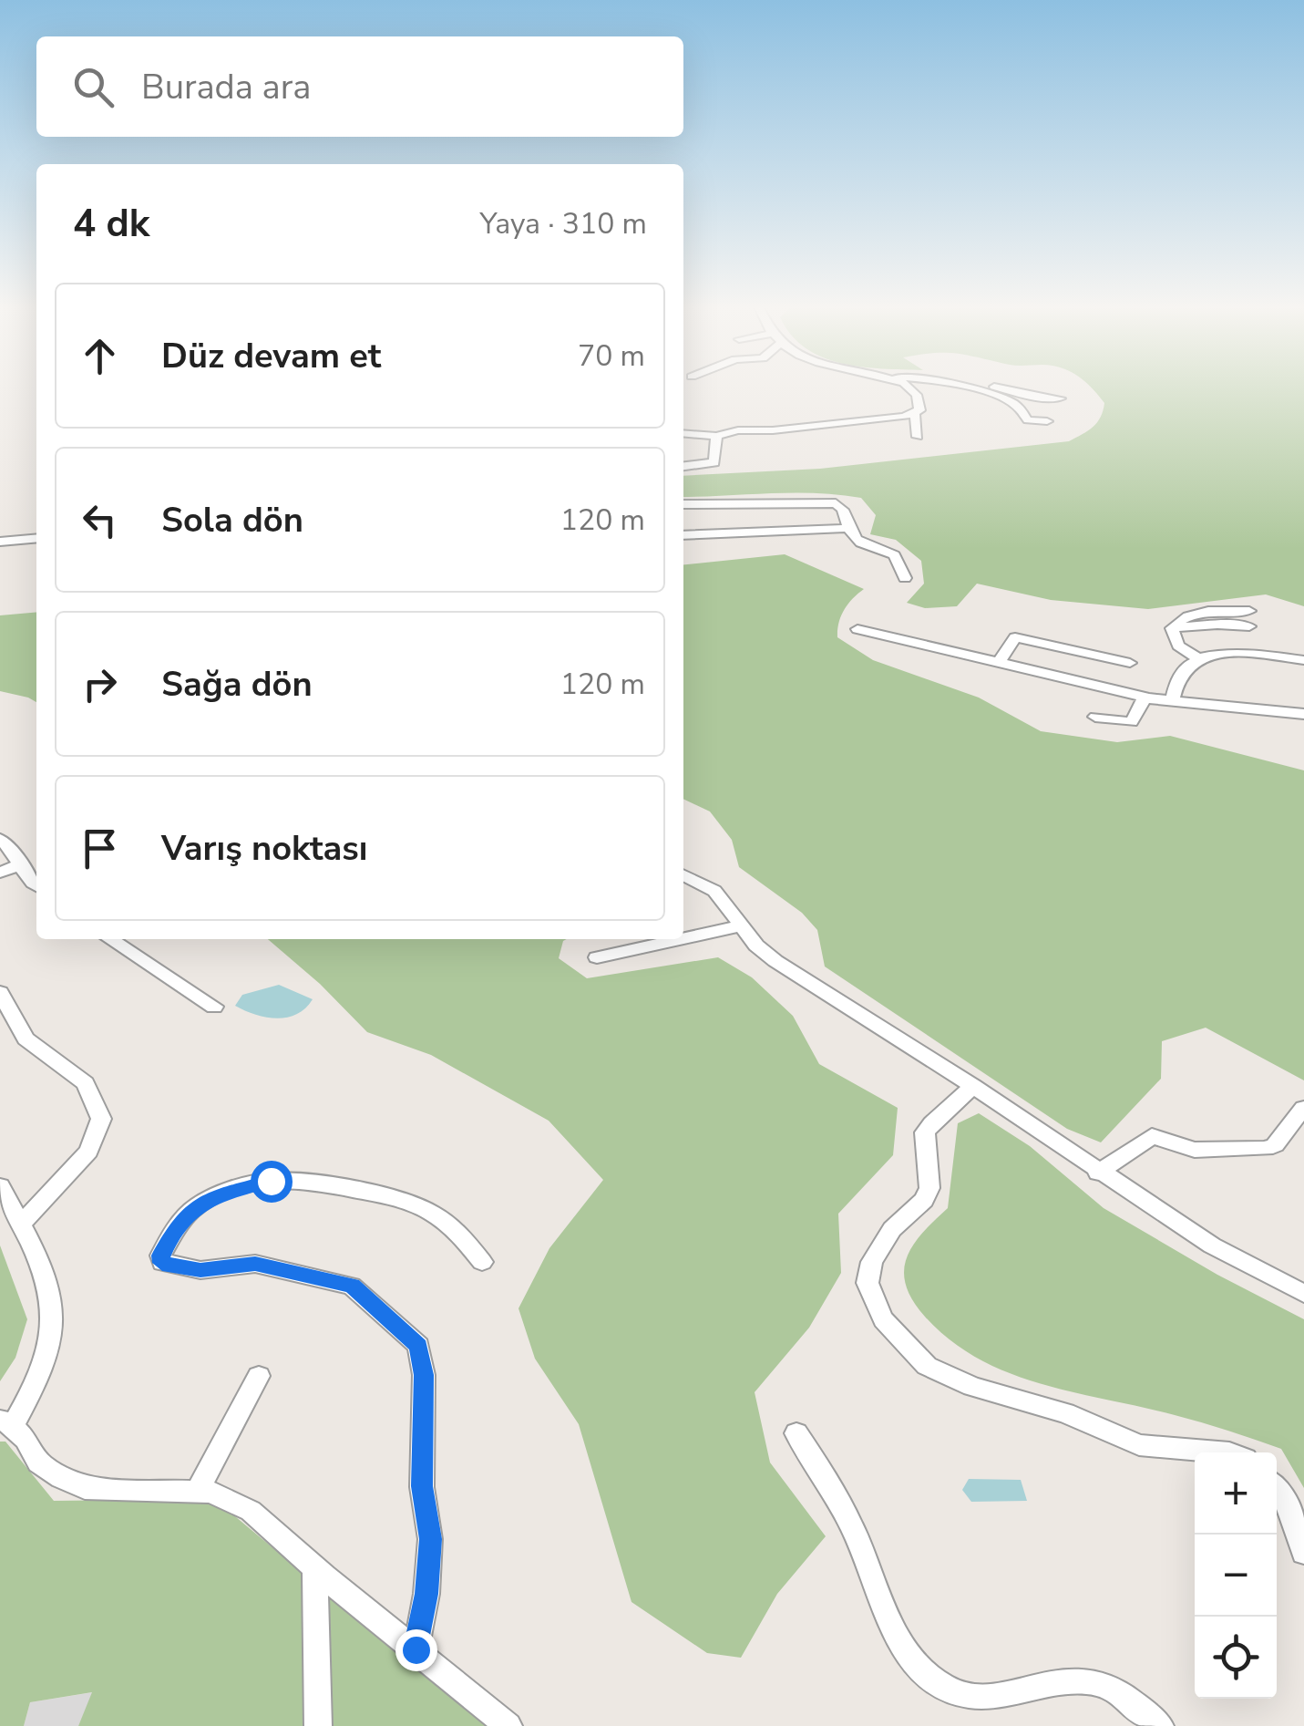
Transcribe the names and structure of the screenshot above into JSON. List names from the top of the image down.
{
  "page": {
    "search": "Burada ara",
    "heading": ["4 dk", "Yaya · 310 m"],
    "list": [
      ["Düz devam et", "70 m"],
      ["Sola dön", "120 m"],
      ["Sağa dön", "120 m"],
      "Varış noktası"
    ],
    "map_buttons": ["+", "−"]
  }
}
